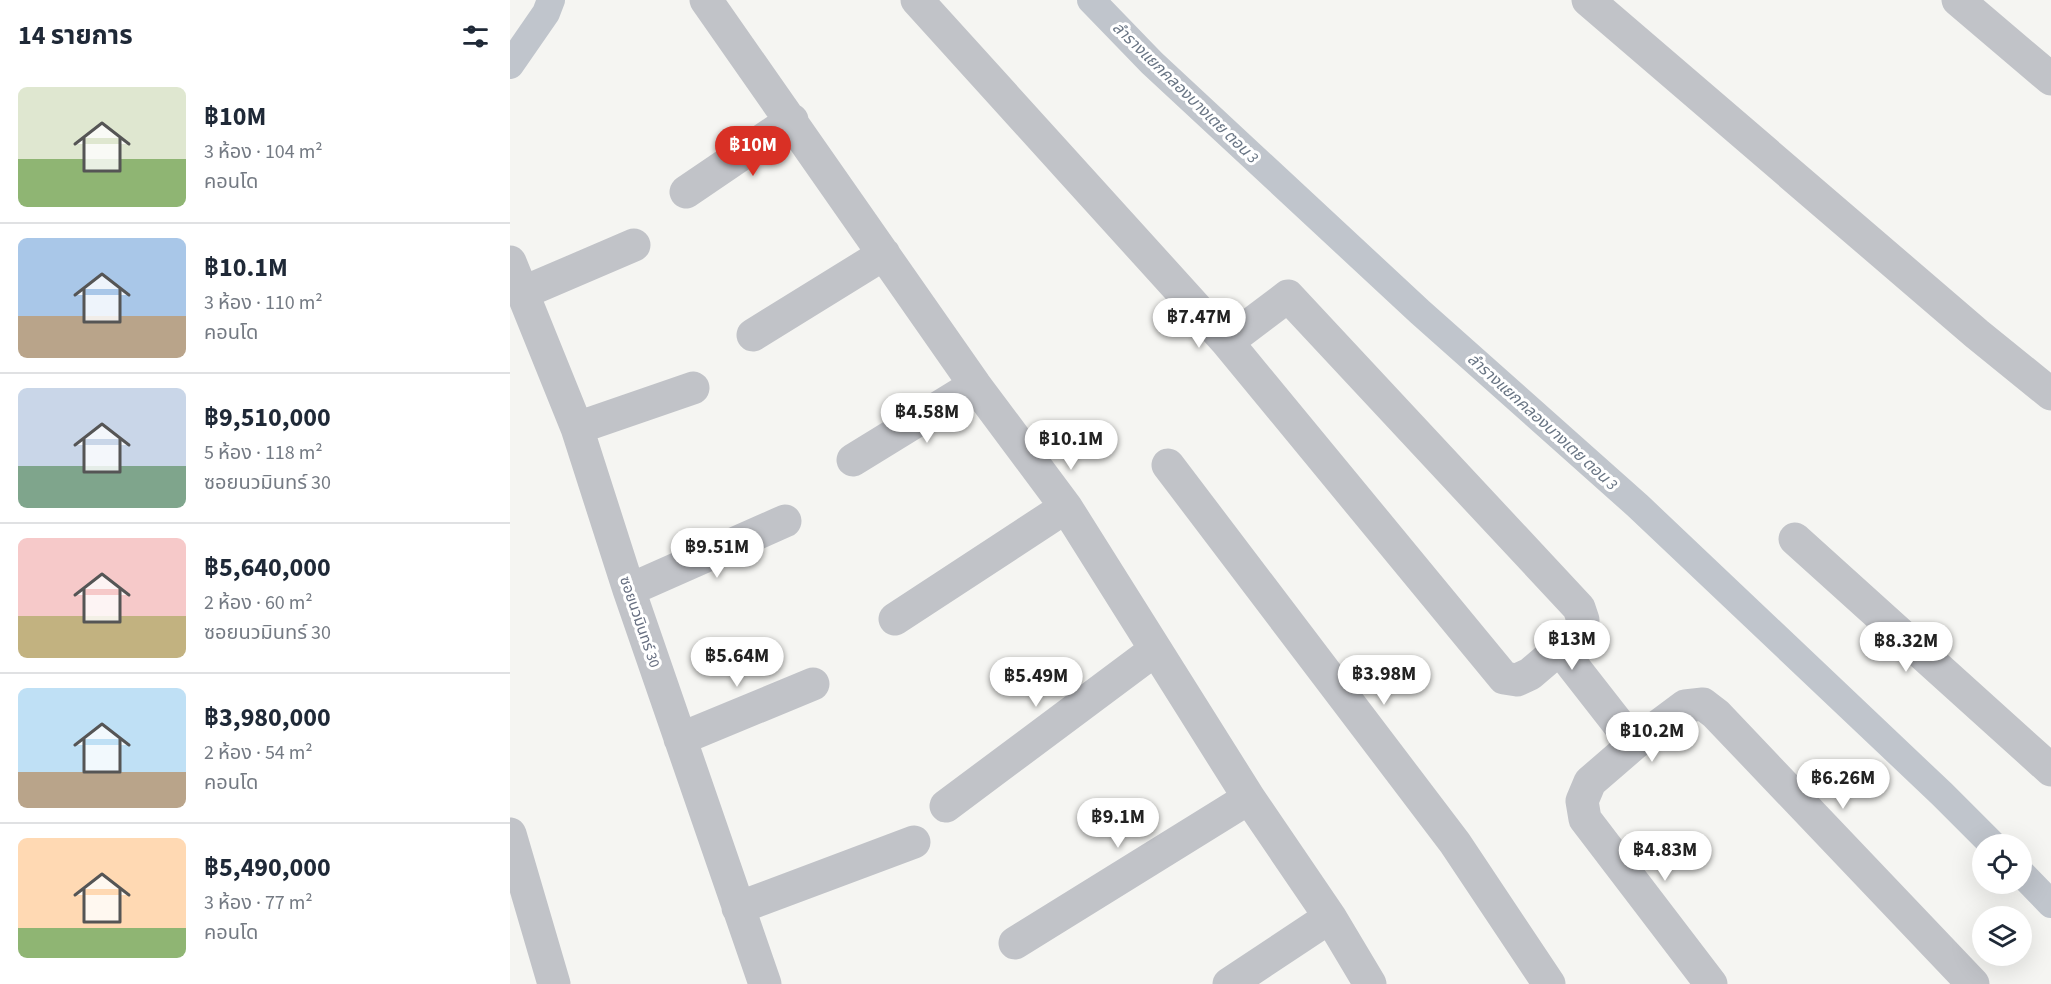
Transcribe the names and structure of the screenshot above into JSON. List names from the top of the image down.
{
  "streets": {
    "street": ["ซอยนวมินทร์ 30"]
  },
  "water": ["ลำรางแยกคลองบางเตย ตอน 3"],
  "page": {
    "heading": "14 รายการ",
    "list": [
      {
        "name": "฿10M",
        "note": "3 ห้อง · 104 m² · คอนโด"
      },
      {
        "name": "฿10.1M",
        "note": "3 ห้อง · 110 m² · คอนโด"
      },
      {
        "name": "฿9,510,000",
        "note": "5 ห้อง · 118 m² · ซอยนวมินทร์ 30"
      },
      {
        "name": "฿5,640,000",
        "note": "2 ห้อง · 60 m² · ซอยนวมินทร์ 30"
      },
      {
        "name": "฿3,980,000",
        "note": "2 ห้อง · 54 m² · คอนโด"
      },
      {
        "name": "฿5,490,000",
        "note": "3 ห้อง · 77 m² · คอนโด"
      }
    ],
    "price": [
      "฿10M",
      "฿7.47M",
      "฿4.58M",
      "฿10.1M",
      "฿9.51M",
      "฿13M",
      "฿8.32M",
      "฿5.64M",
      "฿3.98M",
      "฿5.49M",
      "฿10.2M",
      "฿6.26M",
      "฿9.1M",
      "฿4.83M"
    ]
  }
}
